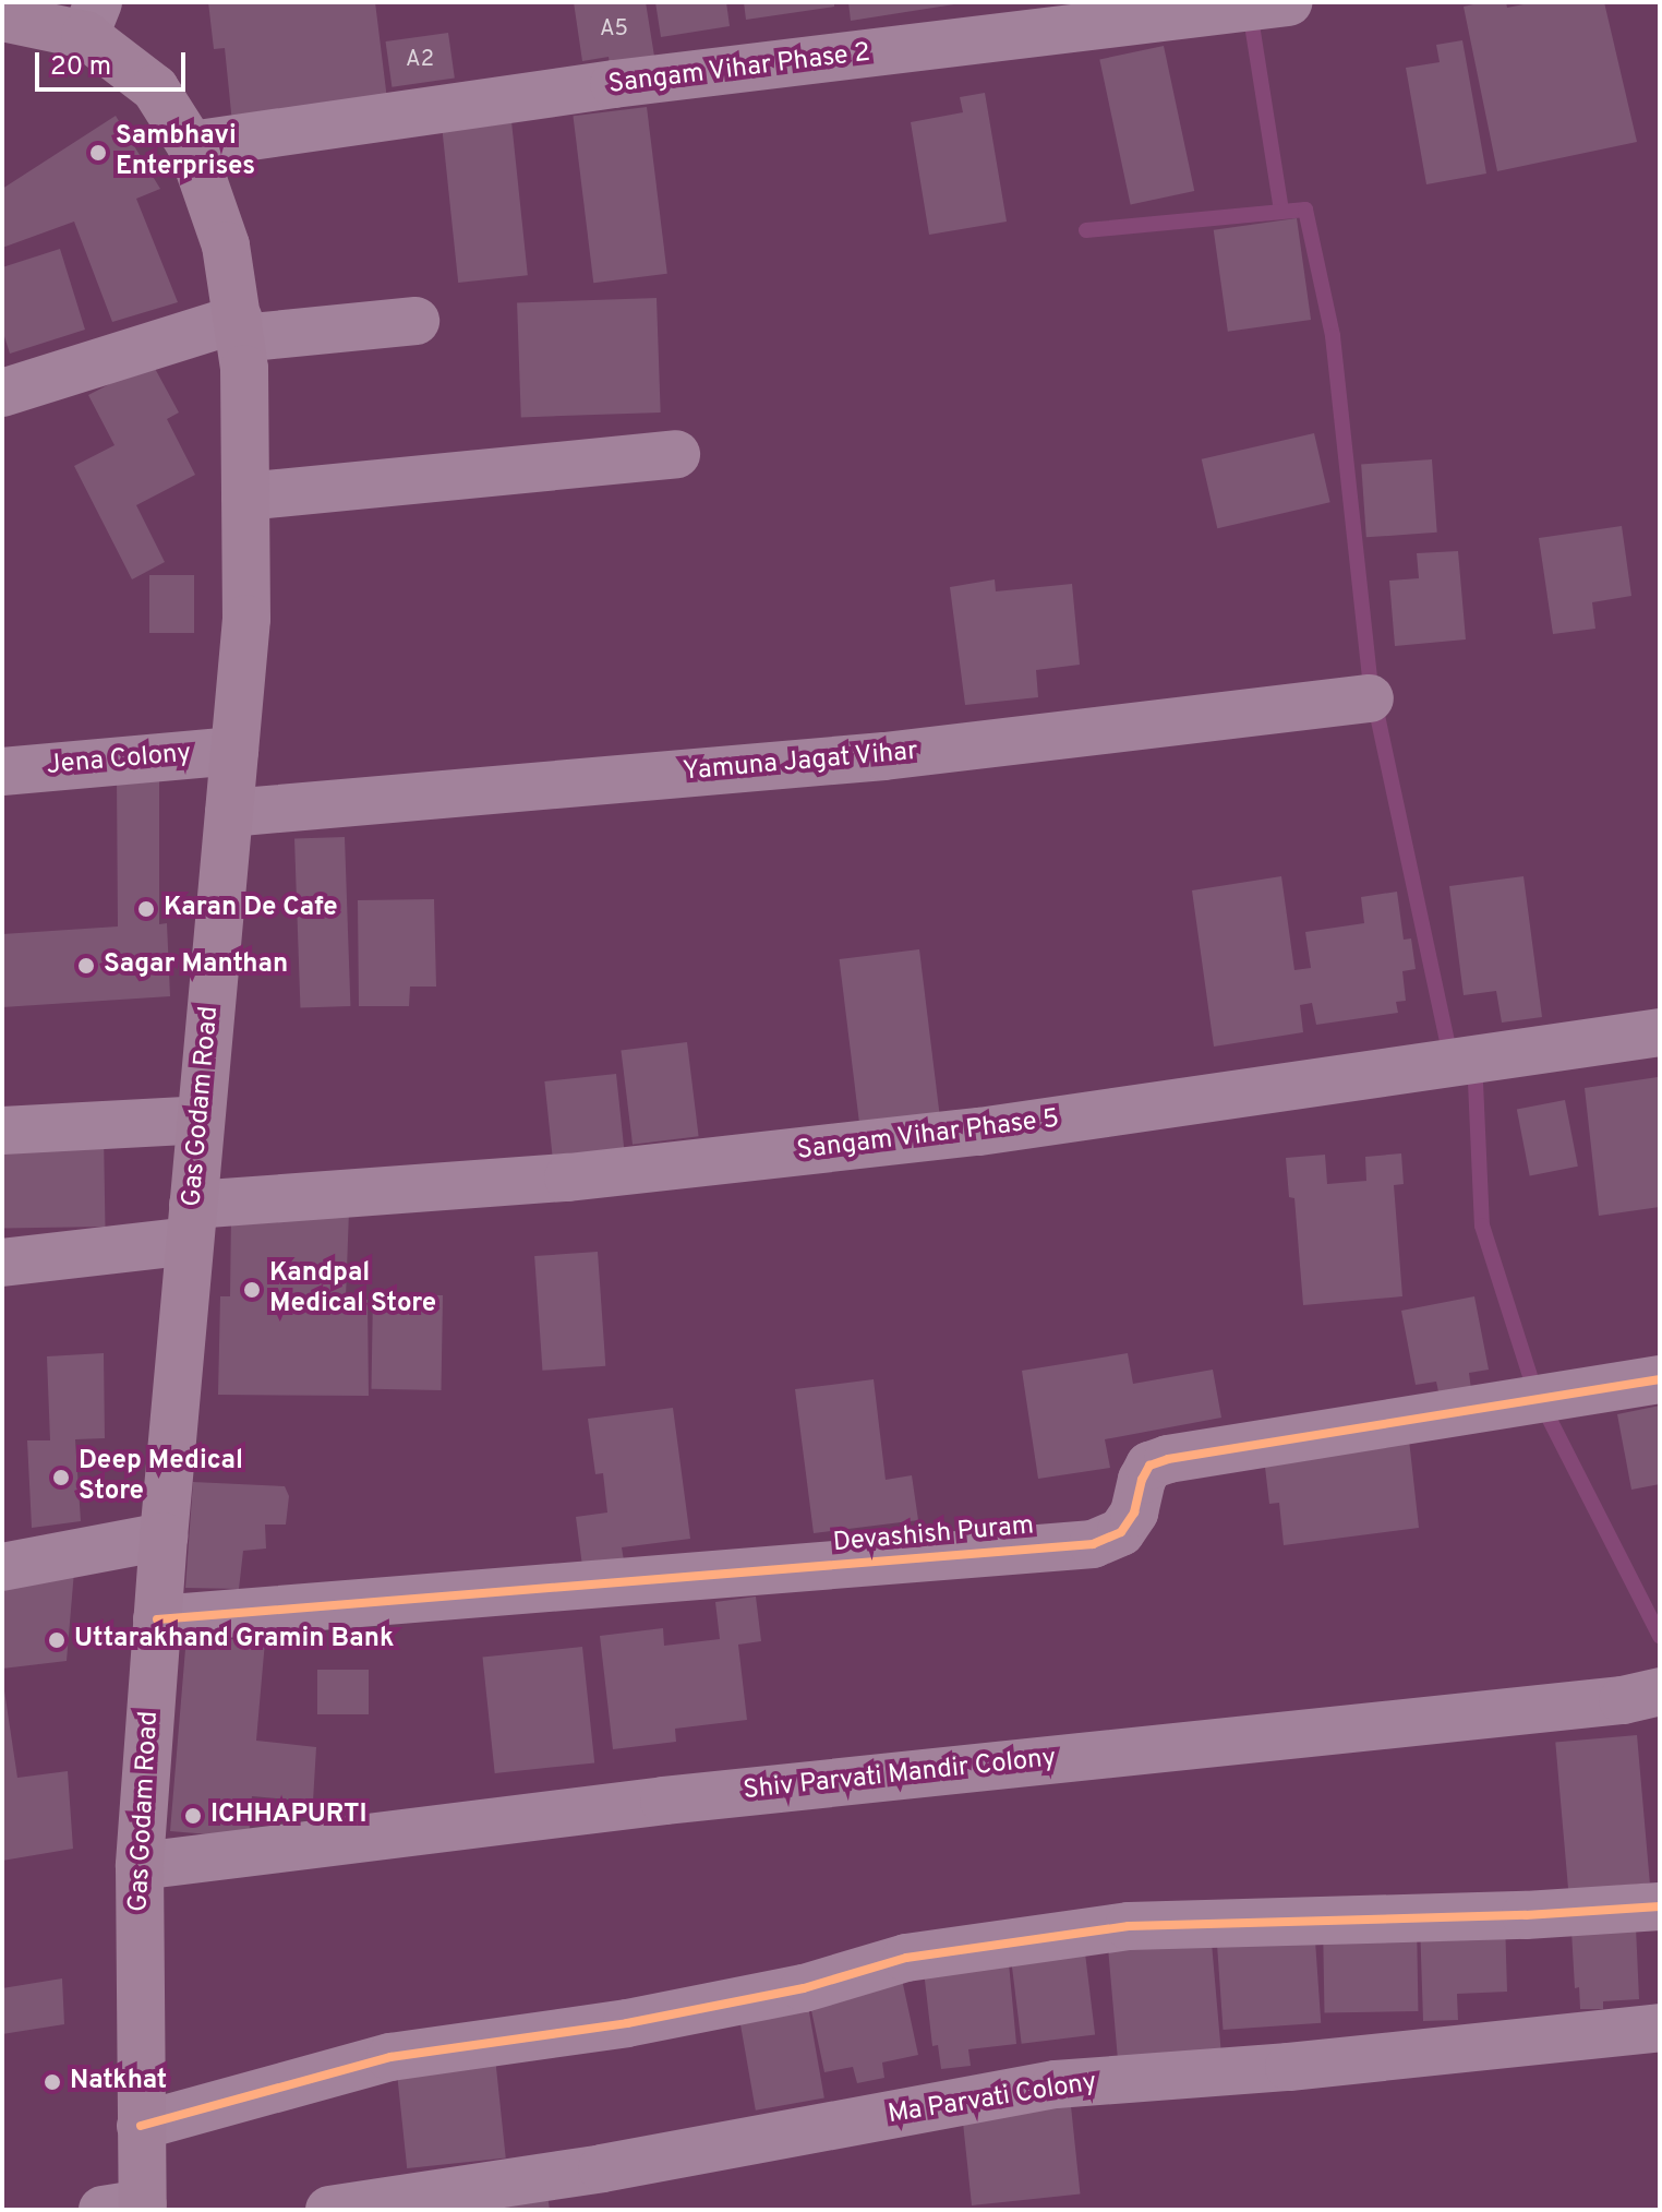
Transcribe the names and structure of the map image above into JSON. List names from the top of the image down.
{
  "streets": {
    "main road": ["Gas Godam Road"],
    "street": [
      "Sangam Vihar Phase 2",
      "Jena Colony",
      "Yamuna Jagat Vihar",
      "Sangam Vihar Phase 5",
      "Devashish Puram",
      "Shiv Parvati Mandir Colony",
      "Ma Parvati Colony"
    ]
  },
  "crossings": [
    ["Sangam Vihar Phase 2", "Gas Godam Road"],
    ["Jena Colony", "Gas Godam Road"],
    ["Yamuna Jagat Vihar", "Gas Godam Road"],
    ["Gas Godam Road", "Sangam Vihar Phase 5"],
    ["Gas Godam Road", "Devashish Puram"],
    ["Gas Godam Road", "Shiv Parvati Mandir Colony"]
  ],
  "places": [
    "Sambhavi Enterprises",
    "Karan De Cafe",
    "Sagar Manthan",
    "Kandpal Medical Store",
    "Deep Medical Store",
    "Uttarakhand Gramin Bank",
    "ICHHAPURTI",
    "Natkhat"
  ],
  "house_numbers": ["A5", "A2"],
  "scale_bar": "20 m"
}
